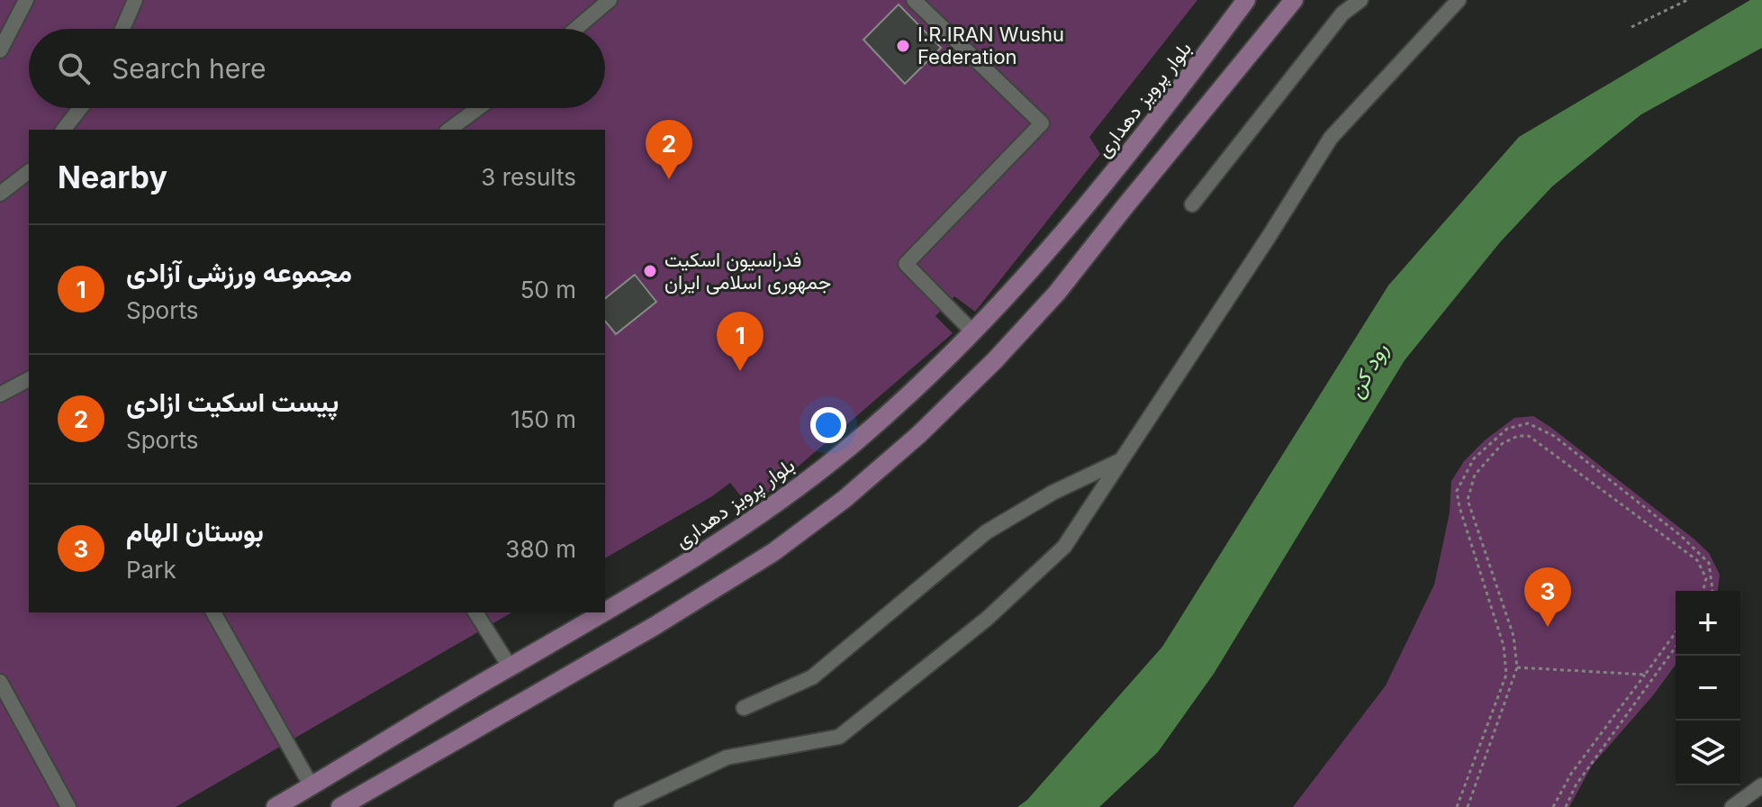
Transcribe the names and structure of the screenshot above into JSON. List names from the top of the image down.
{
  "streets": {
    "main road": ["بلوار پرویز دهداری"]
  },
  "water": ["رود کن"],
  "places": ["I.R.IRAN Wushu Federation", "فدراسیون اسکیت جمهوری اسلامی ایران"],
  "page": {
    "search": "Search here",
    "pins": ["2", "1", "3"],
    "heading": ["Nearby", "3 results"],
    "list": [
      {
        "mark": "1",
        "name": "مجموعه ورزشی آزادی",
        "note": "Sports",
        "value": "50 m"
      },
      {
        "mark": "2",
        "name": "پیست اسکیت ازادی",
        "note": "Sports",
        "value": "150 m"
      },
      {
        "mark": "3",
        "name": "بوستان الهام",
        "note": "Park",
        "value": "380 m"
      }
    ],
    "map_buttons": ["+", "−"]
  }
}
